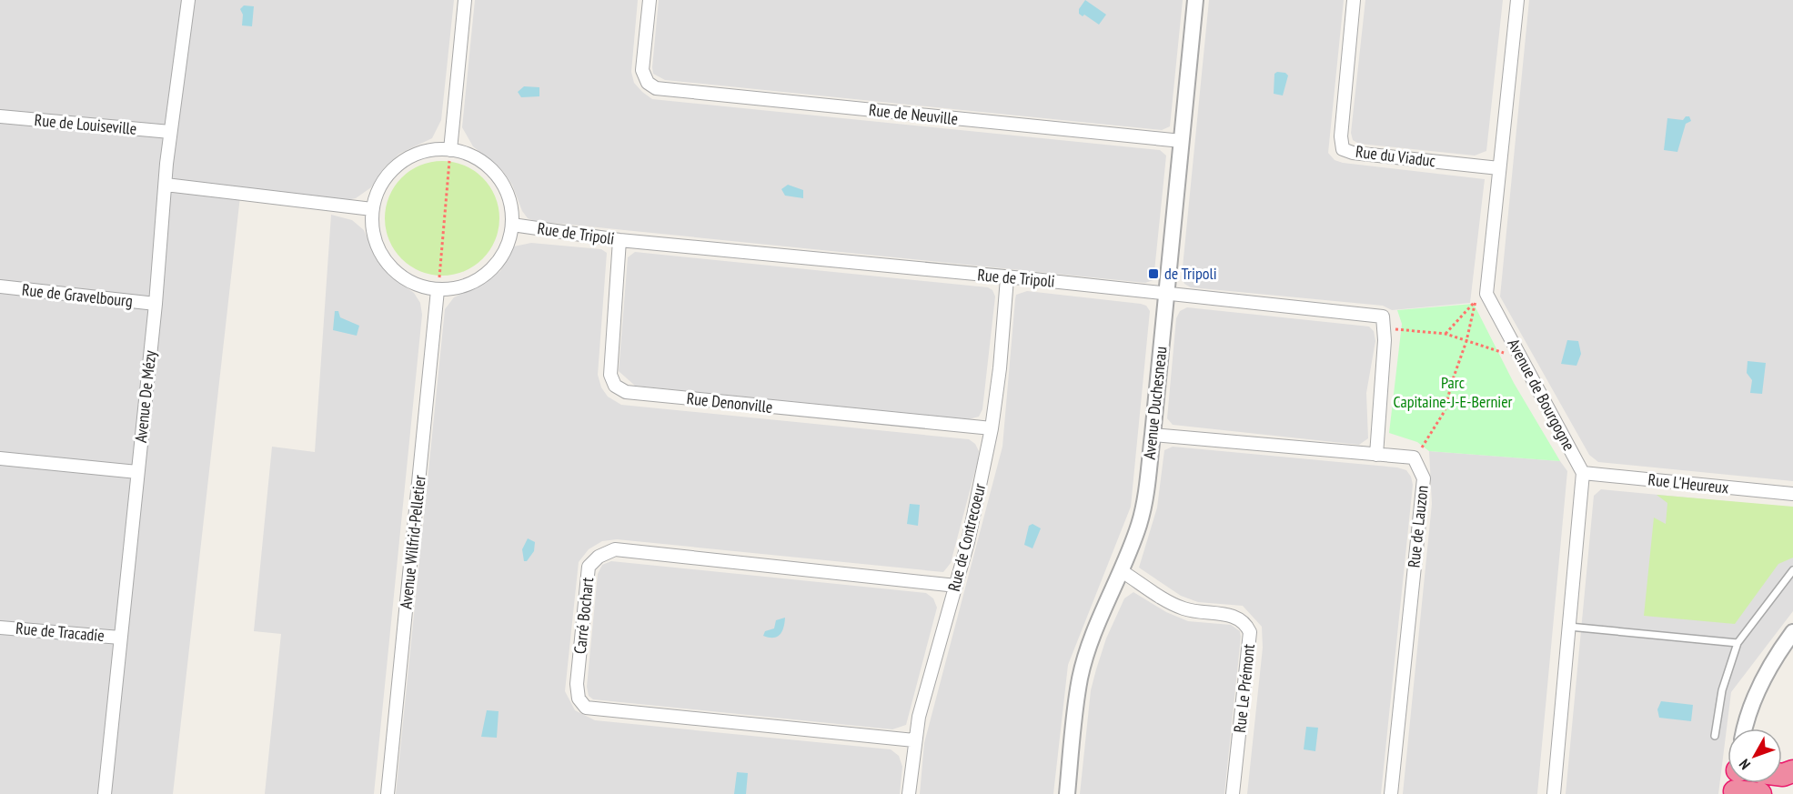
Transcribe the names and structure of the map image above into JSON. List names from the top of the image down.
{
  "streets": {
    "street": [
      "Rue de Neuville",
      "Rue de Louiseville",
      "Rue du Viaduc",
      "Rue de Tripoli",
      "Rue de Gravelbourg",
      "Avenue de Bourgogne",
      "Avenue De Mézy",
      "Rue Denonville",
      "Avenue Duchesneau",
      "Rue L'Heureux",
      "Rue de Lauzon",
      "Rue de Contrecoeur",
      "Avenue Wilfrid-Pelletier",
      "Carré Bochart",
      "Rue de Tracadie",
      "Rue Le Prémont"
    ]
  },
  "crossings": [
    ["Rue de Neuville", "Avenue Duchesneau"],
    ["Rue de Louiseville", "Avenue De Mézy"],
    ["Rue de Tripoli", "Rue Denonville"],
    ["Rue de Tripoli", "Avenue Duchesneau"],
    ["Rue de Tripoli", "Rue de Contrecoeur"],
    ["Rue de Gravelbourg", "Avenue De Mézy"],
    ["Avenue de Bourgogne", "Rue L'Heureux"],
    ["Avenue De Mézy", "Rue de Tracadie"],
    ["Rue Denonville", "Rue de Contrecoeur"],
    ["Avenue Duchesneau", "Rue Le Prémont"],
    ["Rue de Contrecoeur", "Carré Bochart"]
  ],
  "parks": ["Parc Capitaine-J-E-Bernier"],
  "places": {
    "transit": ["de Tripoli"]
  },
  "north": "bottom left"
}
